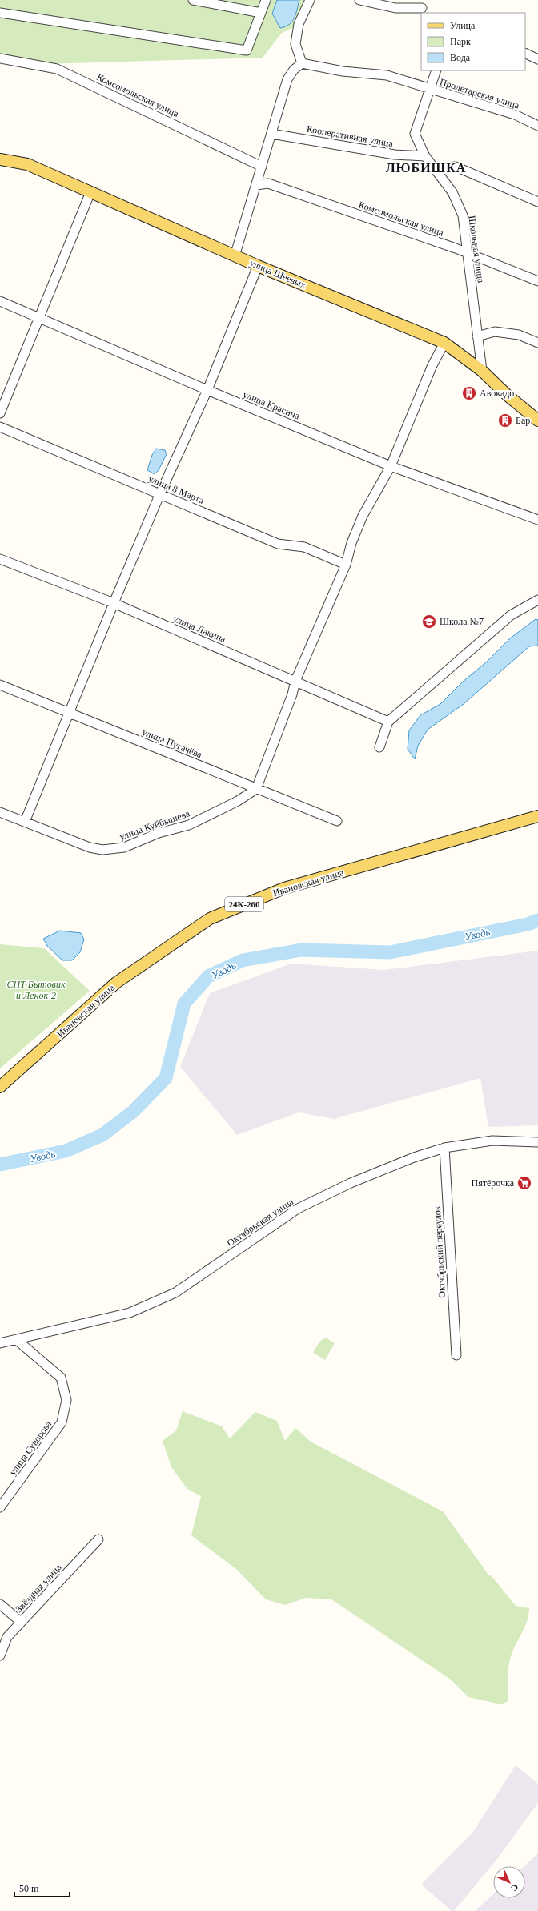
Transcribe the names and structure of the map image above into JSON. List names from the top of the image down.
{
  "streets": {
    "main road": ["улица Шеевых", "Ивановская улица", "24К-260"],
    "street": [
      "Пролетарская улица",
      "Комсомольская улица",
      "Кооперативная улица",
      "Школьная улица",
      "улица Красина",
      "улица 8 Марта",
      "улица Лакина",
      "улица Пугачёва",
      "улица Куйбышева",
      "Октябрьская улица",
      "Октябрьский переулок",
      "улица Суворова",
      "Звёздная улица"
    ]
  },
  "crossings": [
    ["Пролетарская улица", "Школьная улица"],
    ["Комсомольская улица", "Школьная улица"],
    ["Кооперативная улица", "Школьная улица"],
    ["Школьная улица", "улица Шеевых"],
    ["улица Пугачёва", "улица Куйбышева"],
    ["Октябрьская улица", "Октябрьский переулок"],
    ["Октябрьская улица", "улица Суворова"]
  ],
  "districts": ["ЛЮБИШКА"],
  "water": ["Уводь"],
  "parks": ["СНТ Бытовик и Ленок-2"],
  "places": {
    "building": ["Авокадо", "Бар"],
    "school or university": ["Школа №7"],
    "supermarket": ["Пятёрочка"]
  },
  "legend": ["Улица", "Парк", "Вода"],
  "scale_bar": "50 m",
  "north": "bottom right"
}
